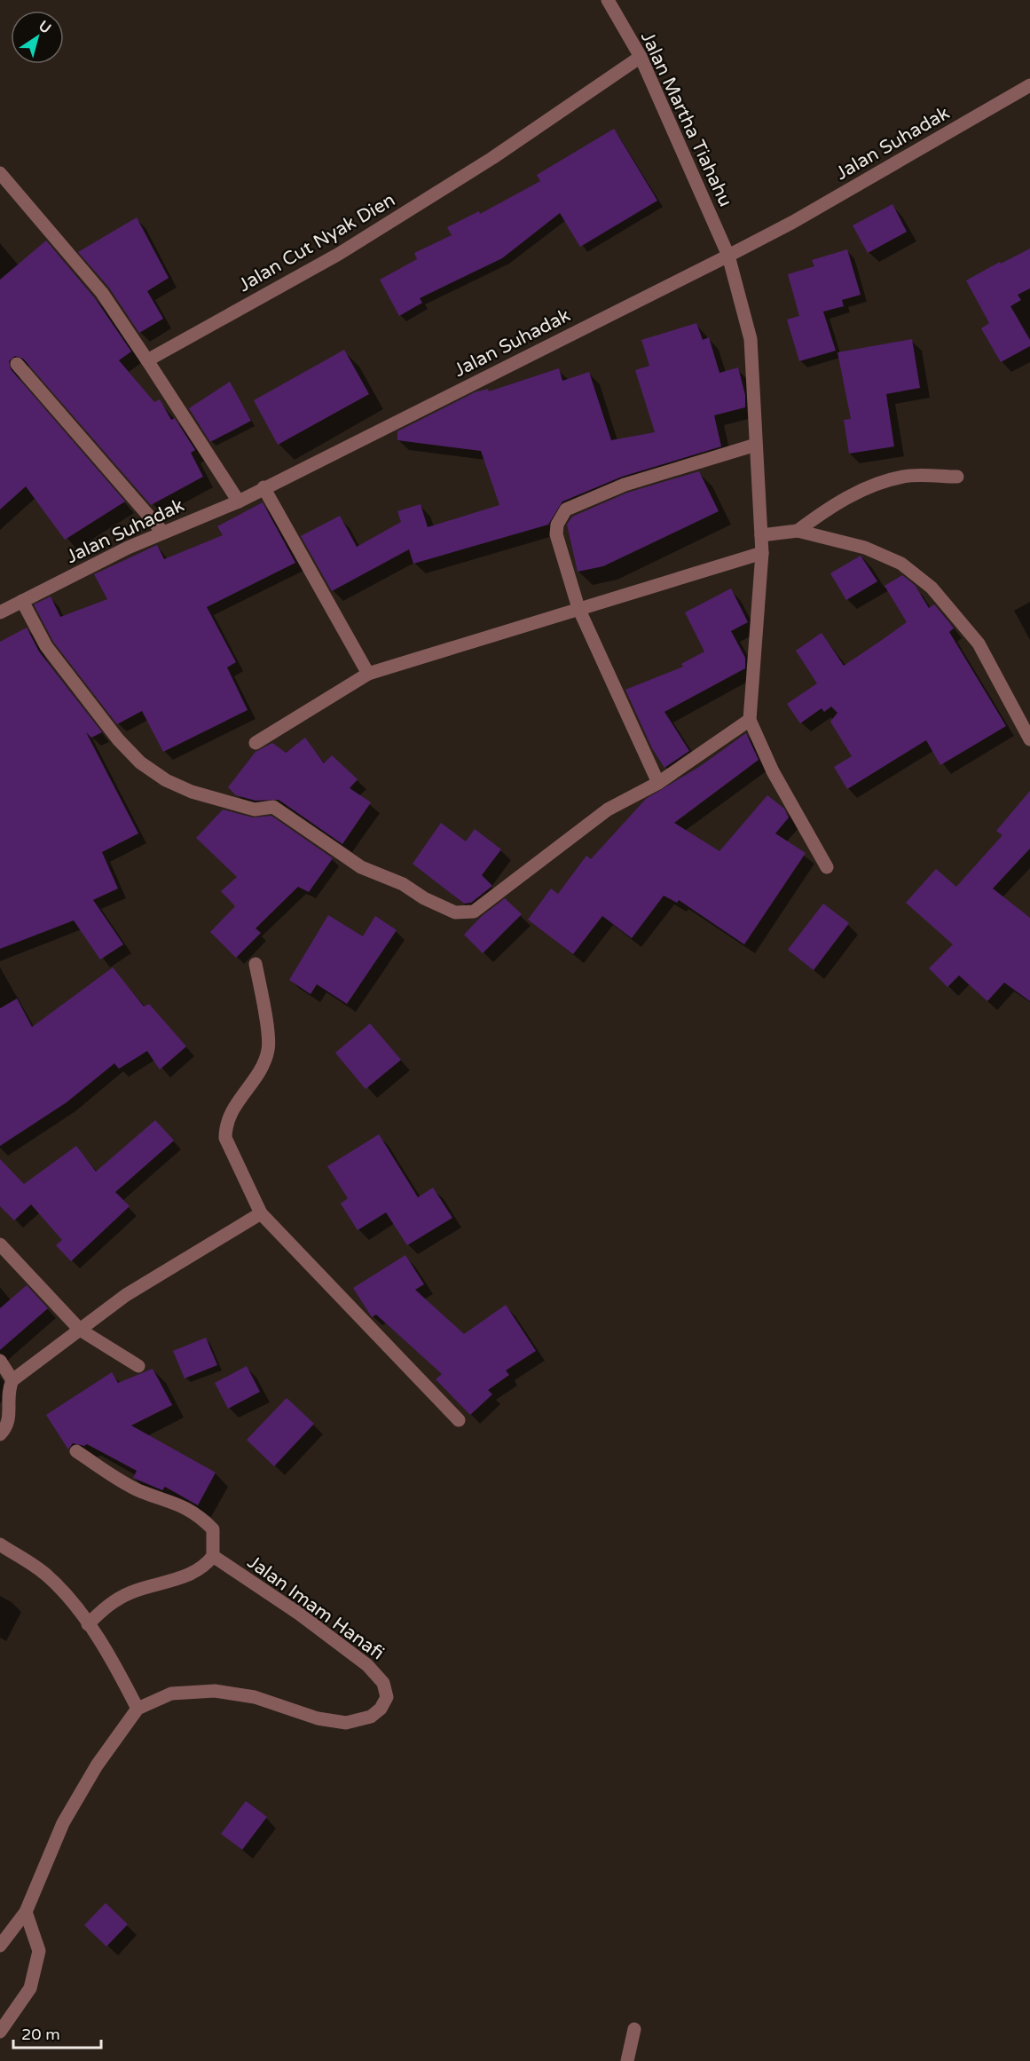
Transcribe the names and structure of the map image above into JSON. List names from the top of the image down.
{
  "streets": {
    "street": [
      "Jalan Martha Tiahahu",
      "Jalan Suhadak",
      "Jalan Cut Nyak Dien",
      "Jalan Imam Hanafi"
    ]
  },
  "crossings": [
    ["Jalan Martha Tiahahu", "Jalan Suhadak"],
    ["Jalan Martha Tiahahu", "Jalan Cut Nyak Dien"]
  ],
  "scale_bar": "20 m",
  "north": "top right"
}
